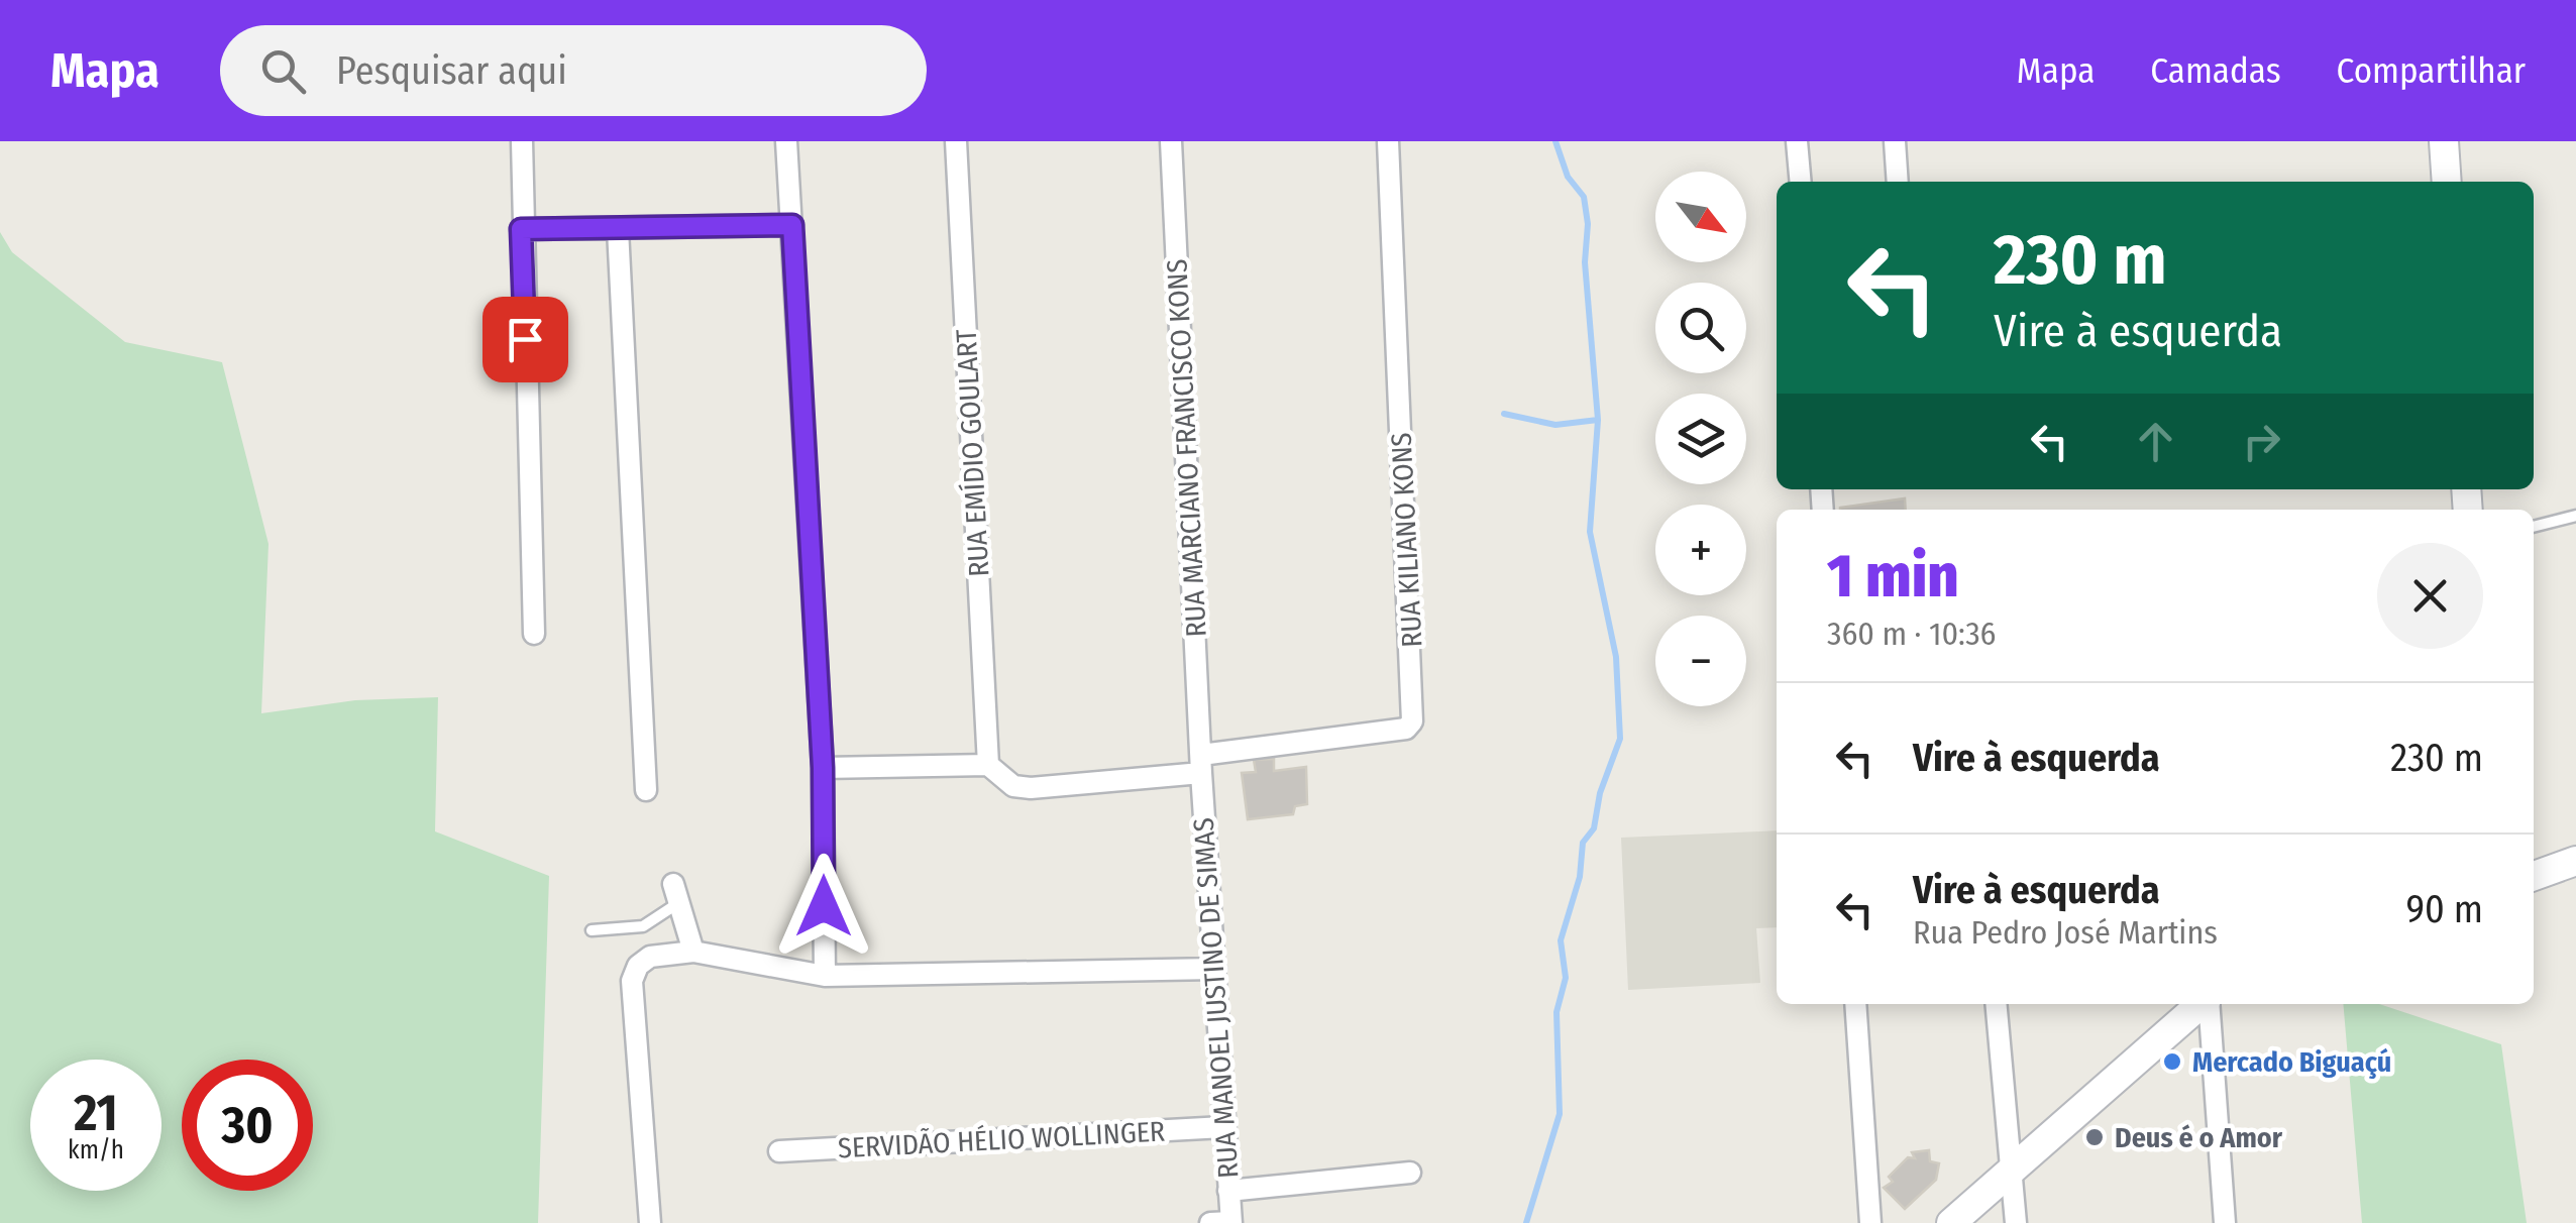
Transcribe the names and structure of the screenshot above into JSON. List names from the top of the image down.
{
  "streets": {
    "street": [
      "RUA MARCIANO FRANCISCO KONS",
      "RUA EMÍDIO GOULART",
      "RUA KILIANO KONS",
      "RUA MANOEL JUSTINO DE SIMAS",
      "SERVIDÃO HÉLIO WOLLINGER"
    ]
  },
  "crossings": [
    ["RUA MARCIANO FRANCISCO KONS", "RUA KILIANO KONS"],
    ["RUA MARCIANO FRANCISCO KONS", "RUA MANOEL JUSTINO DE SIMAS"],
    ["RUA KILIANO KONS", "RUA MANOEL JUSTINO DE SIMAS"],
    ["RUA MANOEL JUSTINO DE SIMAS", "SERVIDÃO HÉLIO WOLLINGER"]
  ],
  "places": ["Mercado Biguaçú", "Deus é o Amor"],
  "north": "bottom right",
  "page": {
    "header": "Mapa",
    "search": "Pesquisar aqui",
    "nav": ["Mapa", "Camadas", "Compartilhar"],
    "map_buttons": ["+", "−"],
    "turn": ["230 m", "Vire à esquerda"],
    "heading": ["1 min", "360 m · 10:36"],
    "list": [
      {
        "name": "Vire à esquerda",
        "value": "230 m"
      },
      {
        "name": "Vire à esquerda",
        "note": "Rua Pedro José Martins",
        "value": "90 m"
      }
    ],
    "speed": "21 km/h",
    "limit": "30"
  }
}
